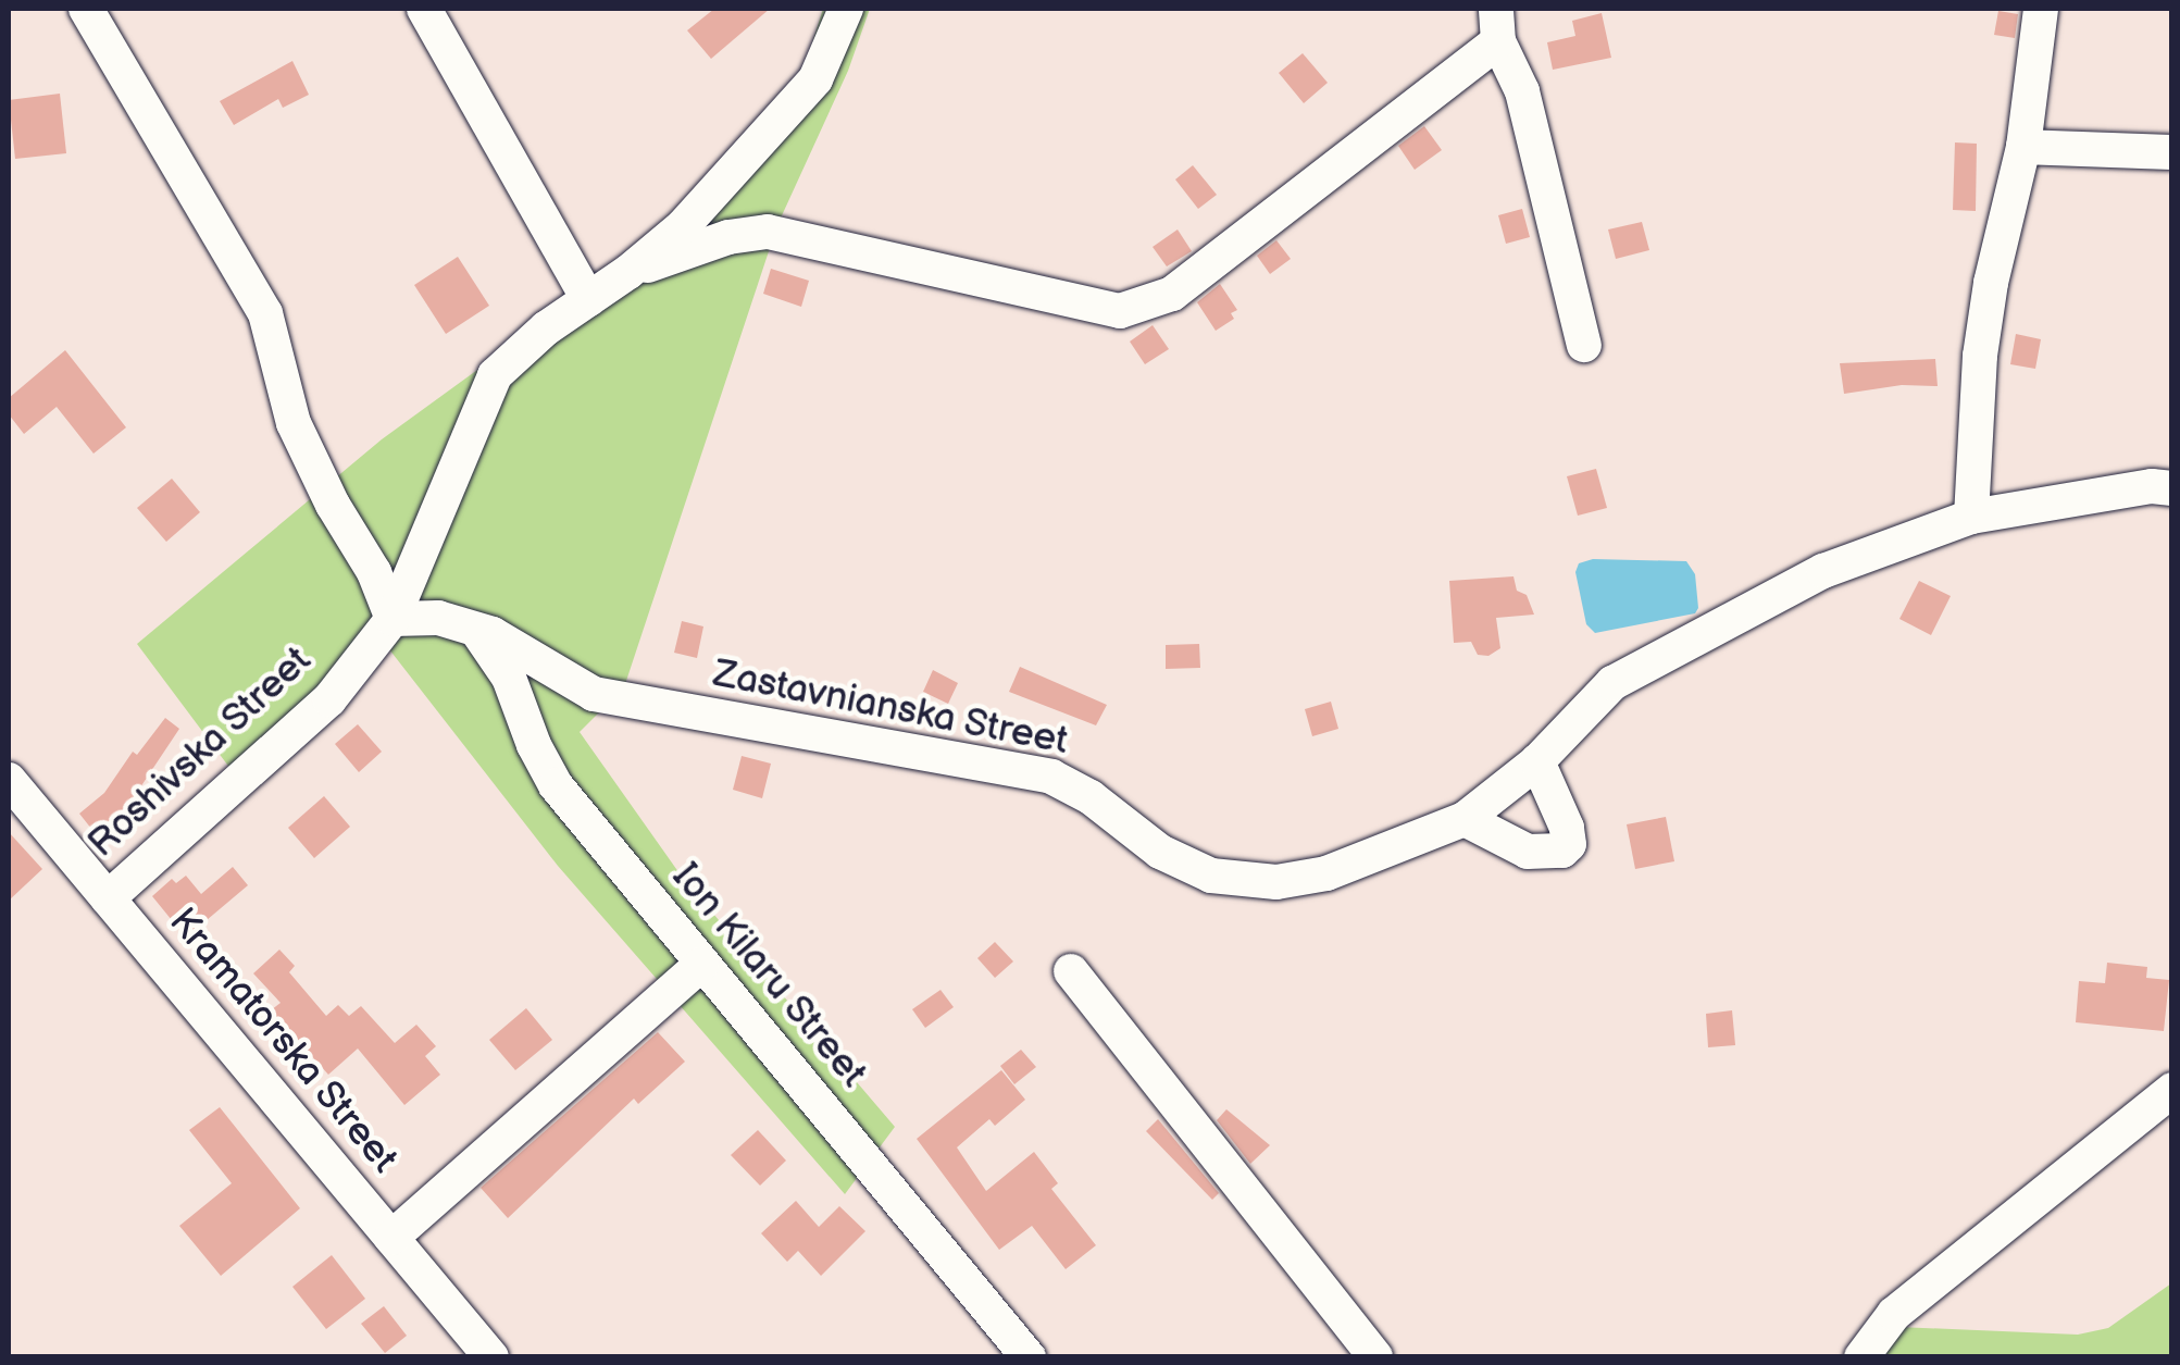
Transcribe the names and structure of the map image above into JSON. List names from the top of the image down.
{
  "streets": {
    "street": [
      "Zastavnianska Street",
      "Roshivska Street",
      "Ion Kilaru Street",
      "Kramatorska Street"
    ]
  },
  "crossings": [
    ["Zastavnianska Street", "Roshivska Street"],
    ["Zastavnianska Street", "Ion Kilaru Street"],
    ["Roshivska Street", "Kramatorska Street"]
  ]
}
